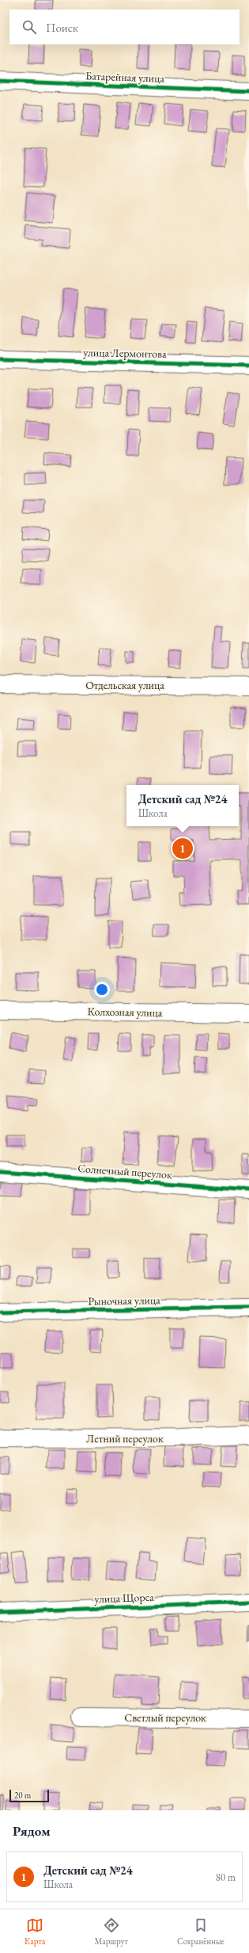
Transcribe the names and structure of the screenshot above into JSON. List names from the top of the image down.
{
  "streets": {
    "street": [
      "Батарейная улица",
      "улица Лермонтова",
      "Отдельская улица",
      "Колхозная улица",
      "Солнечный переулок",
      "Рыночная улица",
      "Летний переулок",
      "улица Щорса",
      "Светлый переулок"
    ]
  },
  "scale_bar": "20 m",
  "page": {
    "search": "Поиск",
    "popup": ["Детский сад №24", "Школа"],
    "pins": "1",
    "scale": "20 m",
    "heading": "Рядом",
    "list": [
      {
        "mark": "1",
        "name": "Детский сад №24",
        "note": "Школа",
        "value": "80 m"
      }
    ],
    "nav": ["Карта", "Маршрут", "Сохранённые"]
  }
}
